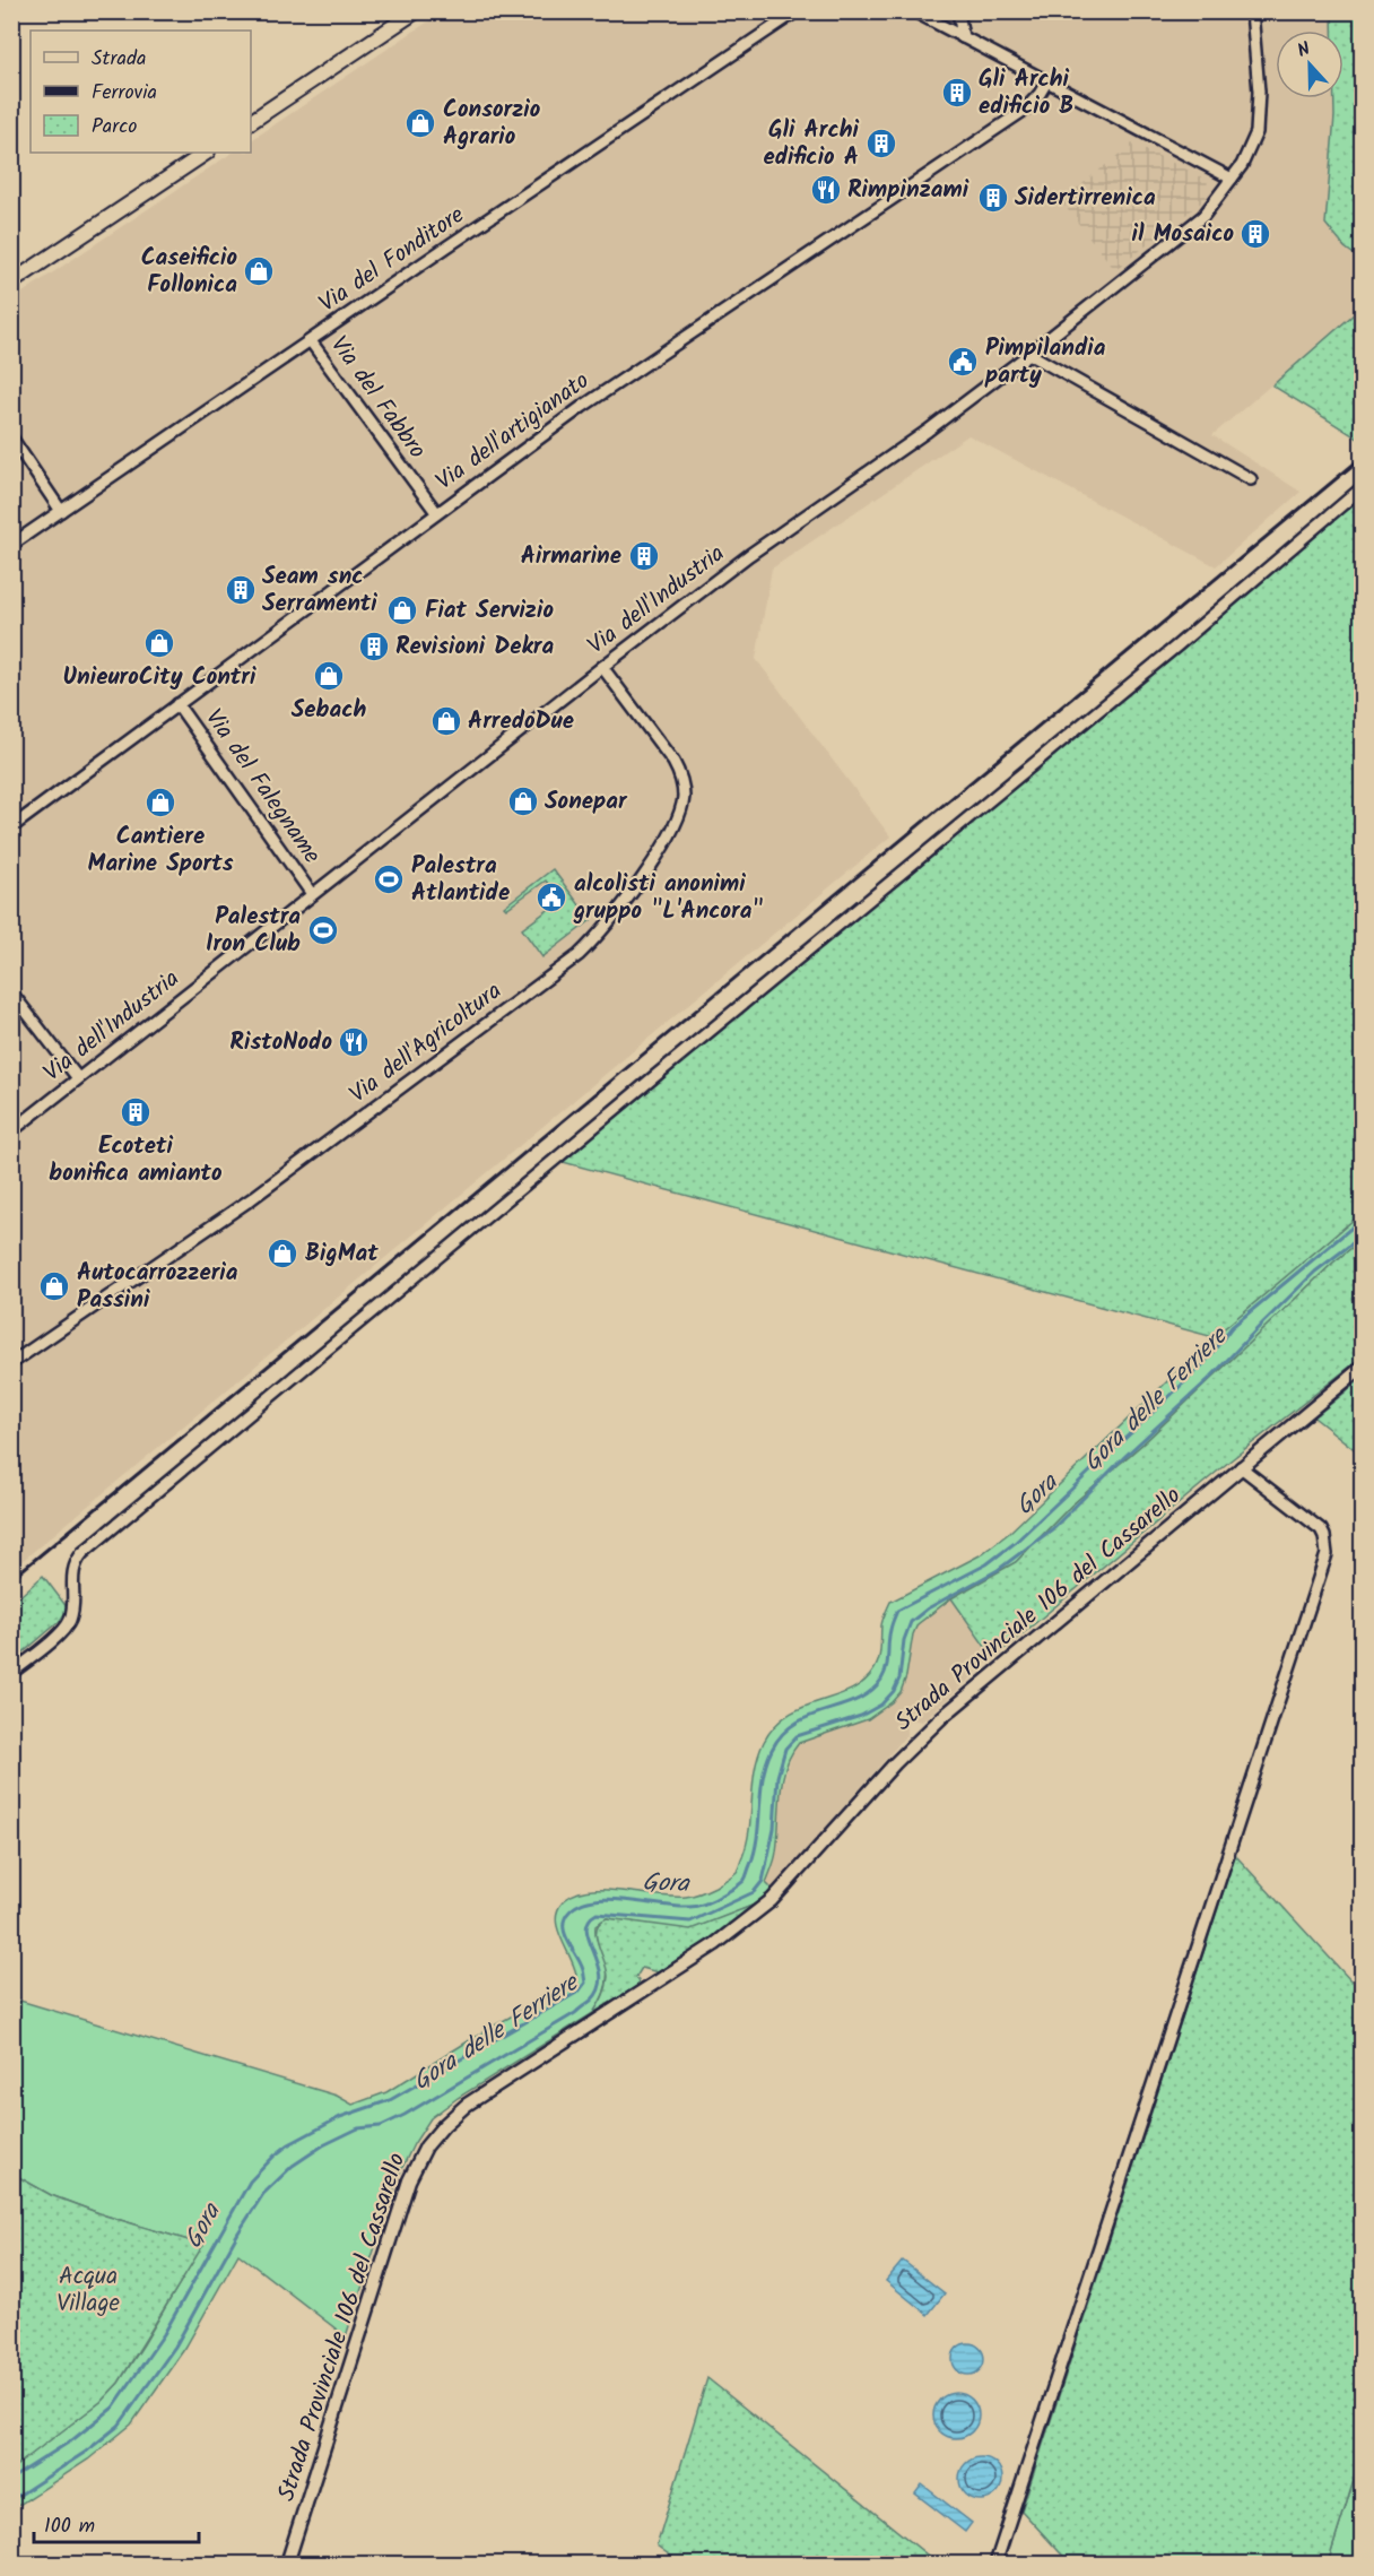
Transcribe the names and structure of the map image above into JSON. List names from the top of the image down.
{
  "streets": {
    "street": [
      "Via del Fonditore",
      "Via del Fabbro",
      "Via dell'artigianato",
      "Via dell'Industria",
      "Via del Falegname",
      "Via dell'Agricoltura",
      "Strada Provinciale 106 del Cassarello"
    ]
  },
  "crossings": [
    ["Via del Fonditore", "Via del Fabbro"],
    ["Via del Fabbro", "Via dell'artigianato"],
    ["Via dell'artigianato", "Via del Falegname"],
    ["Via dell'Industria", "Via del Falegname"],
    ["Via dell'Industria", "Via dell'Agricoltura"]
  ],
  "water": ["Gora delle Ferriere", "Gora"],
  "parks": ["Acqua Village"],
  "places": {
    "building": [
      "Gli Archi edificio B",
      "Gli Archi edificio A",
      "Sidertirrenica",
      "il Mosaico",
      "Airmarine",
      "Seam snc Serramenti",
      "Revisioni Dekra",
      "Ecoteti bonifica amianto"
    ],
    "shop": [
      "Consorzio Agrario",
      "Caseificio Follonica",
      "Fiat Servizio",
      "UnieuroCity Contri",
      "Sebach",
      "ArredoDue",
      "Sonepar",
      "Cantiere Marine Sports",
      "BigMat",
      "Autocarrozzeria Passini"
    ],
    "restaurant": ["Rimpinzami", "RistoNodo"],
    "public building": ["Pimpilandia party", "alcolisti anonimi gruppo \"L'Ancora\""],
    "sports": ["Palestra Atlantide", "Palestra Iron Club"]
  },
  "legend": ["Strada", "Ferrovia", "Parco"],
  "scale_bar": "100 m",
  "north": "top"
}
